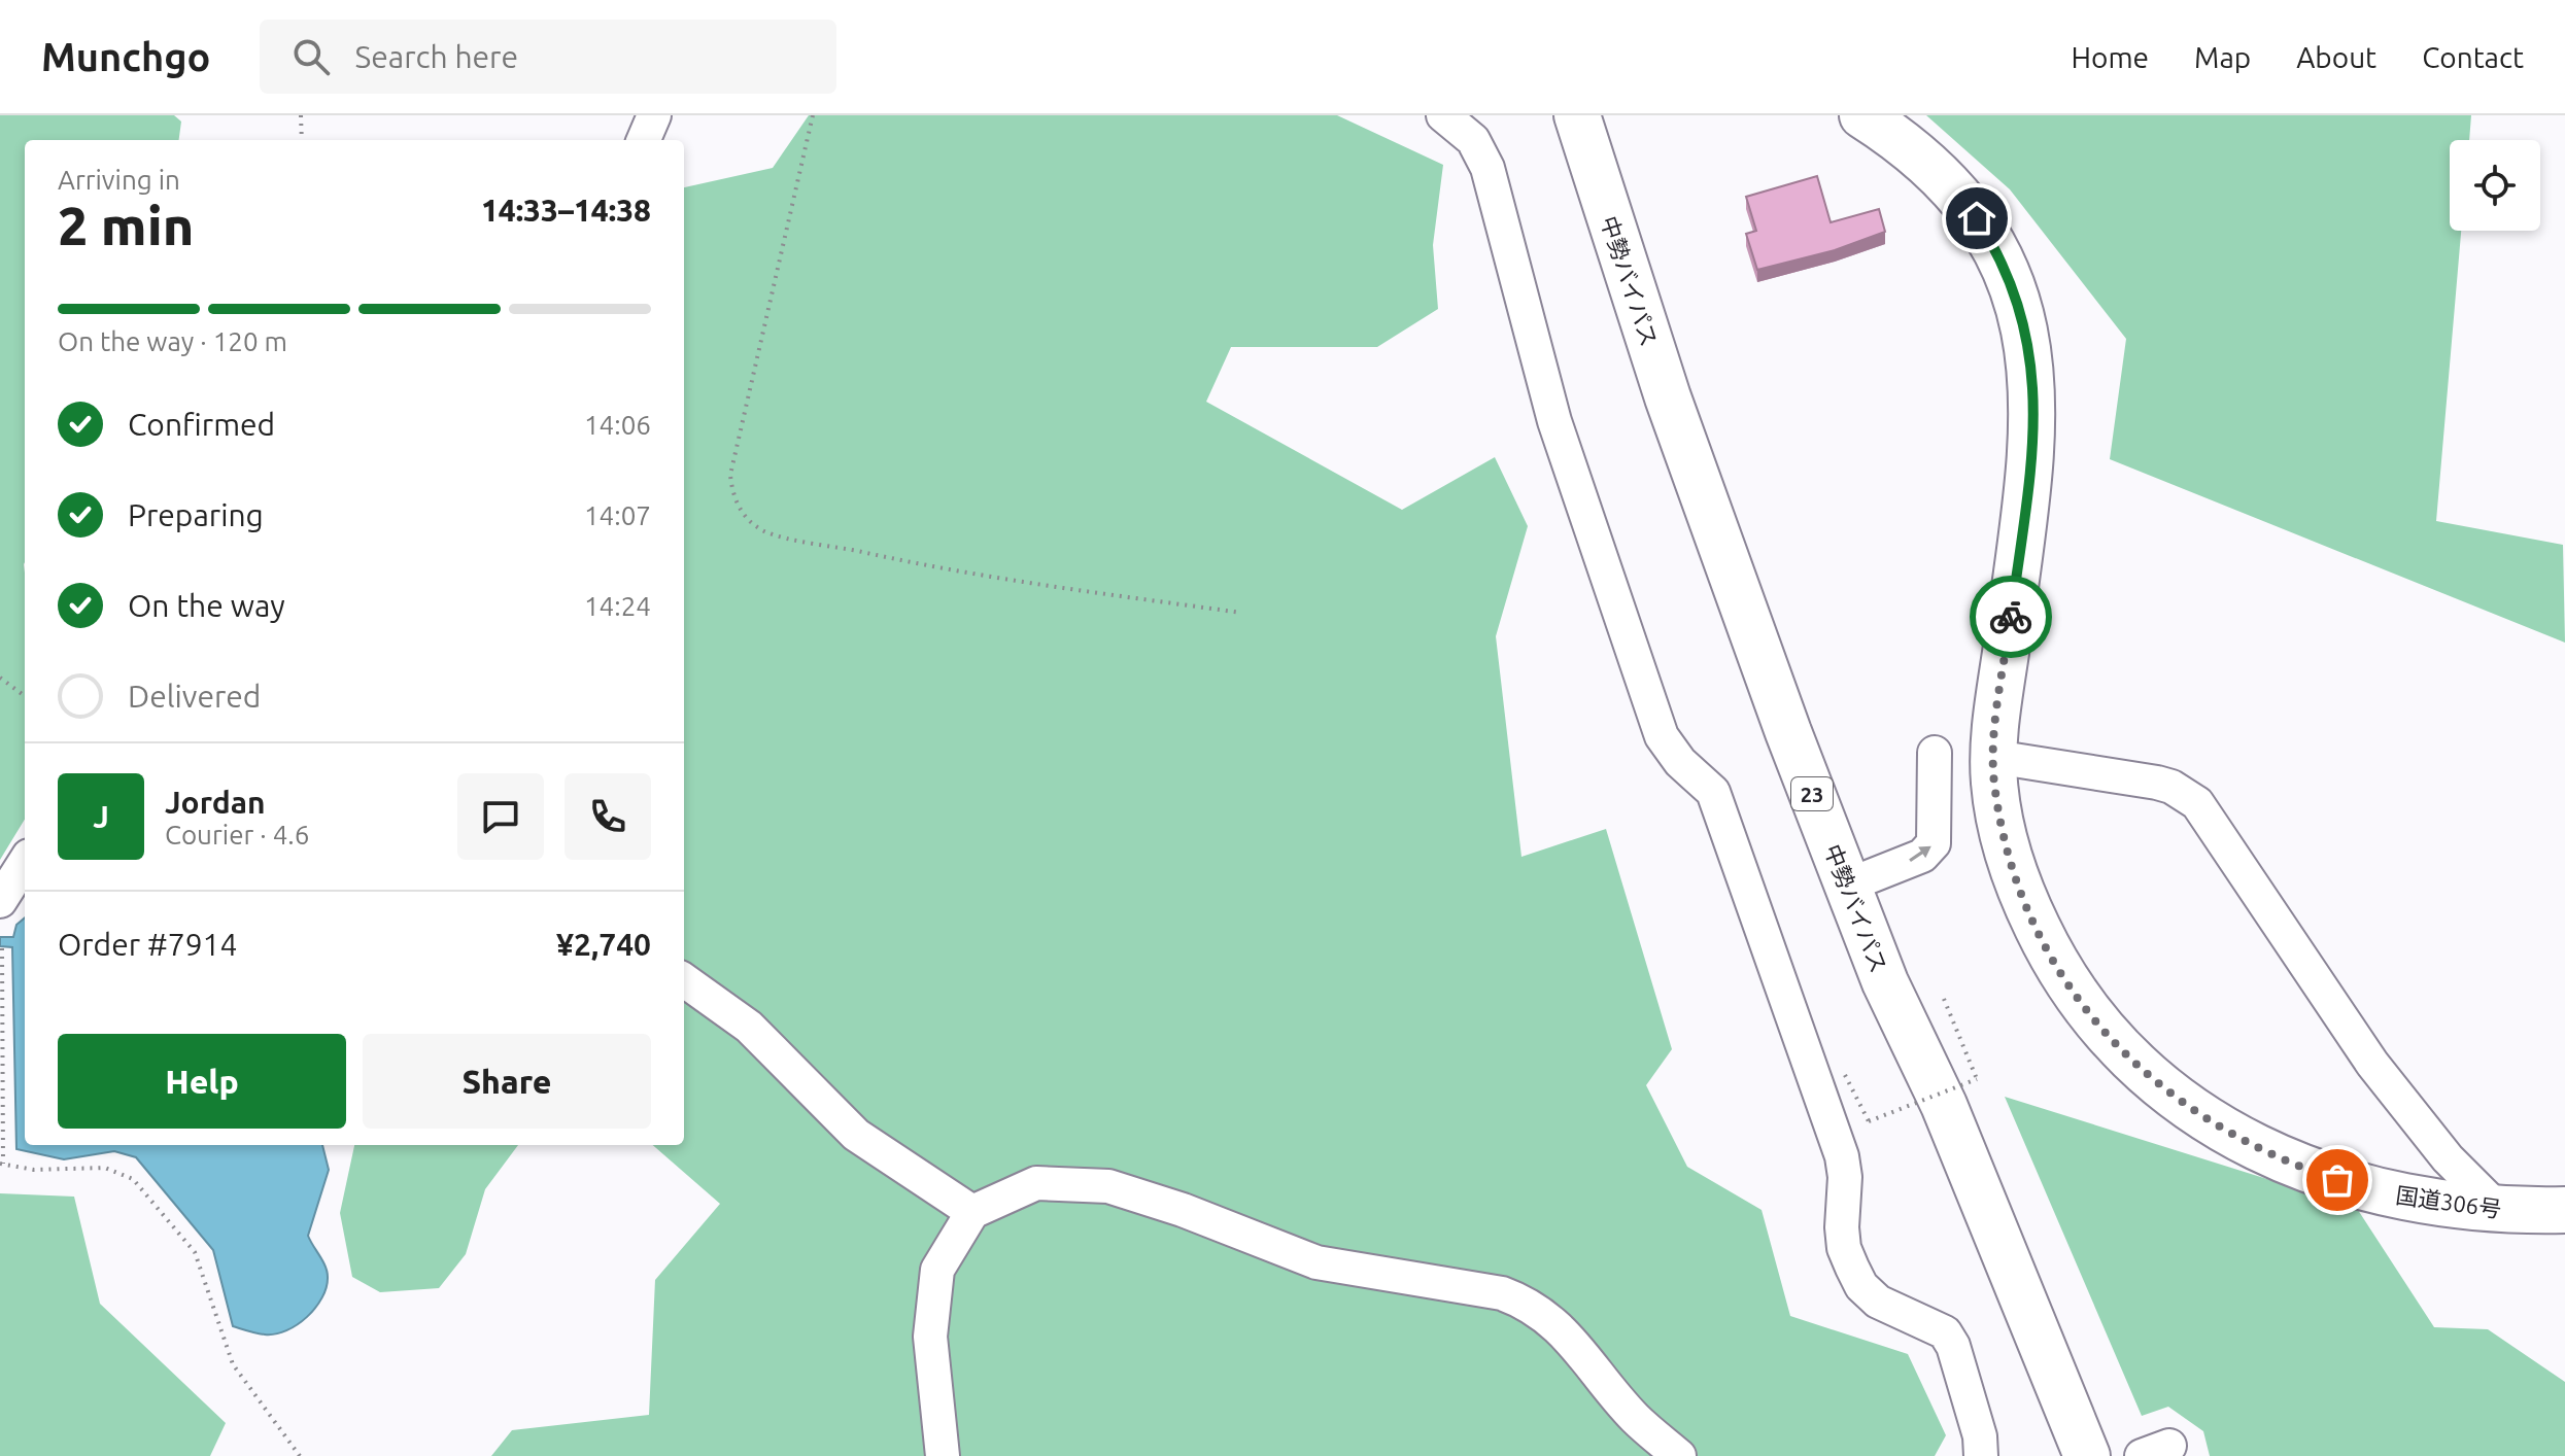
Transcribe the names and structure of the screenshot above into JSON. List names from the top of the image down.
{
  "streets": {
    "highway": ["中勢バイパス", "23", "国道306号"]
  },
  "page": {
    "header": "Munchgo",
    "search": "Search here",
    "nav": [
      "Home",
      "Map",
      "About",
      "Contact"
    ],
    "heading": ["2 min", "Arriving in", "14:33–14:38"],
    "panel": [
      "Jordan",
      "Courier · 4.6",
      "Order #7914",
      "¥2,740"
    ],
    "bar": "On the way · 120 m",
    "list": [
      ["Confirmed", "14:06"],
      ["Preparing", "14:07"],
      ["On the way", "14:24"],
      "Delivered"
    ],
    "round": "J",
    "buttons": ["Help", "Share"]
  }
}
